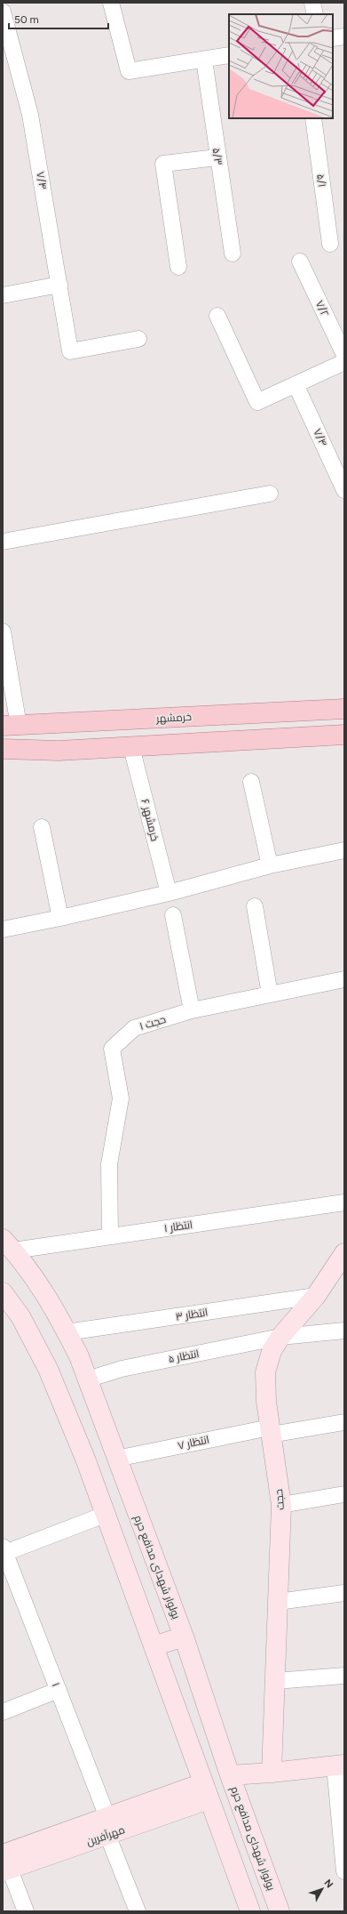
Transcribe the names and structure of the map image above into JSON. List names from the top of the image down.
{
  "streets": {
    "main road": [
      "خرمشهر",
      "حجت",
      "بولوار شهدای مدافع حرم",
      "مهرآفرین"
    ],
    "street": [
      "۵/۳",
      "۷/۴",
      "۵/۱",
      "۷/۲",
      "خرمشهر ۶",
      "حجت ۱",
      "انتظار ۱",
      "انتظار ۳",
      "انتظار ۵",
      "انتظار ۷",
      "۱"
    ]
  },
  "crossings": [
    ["حجت ۱", "انتظار ۱"],
    ["انتظار ۱", "بولوار شهدای مدافع حرم"],
    ["انتظار ۳", "حجت"],
    ["انتظار ۳", "بولوار شهدای مدافع حرم"],
    ["انتظار ۵", "حجت"],
    ["انتظار ۵", "بولوار شهدای مدافع حرم"],
    ["انتظار ۷", "حجت"],
    ["انتظار ۷", "بولوار شهدای مدافع حرم"],
    ["۱", "مهرآفرین"]
  ],
  "scale_bar": "50 m",
  "north": "top right"
}
